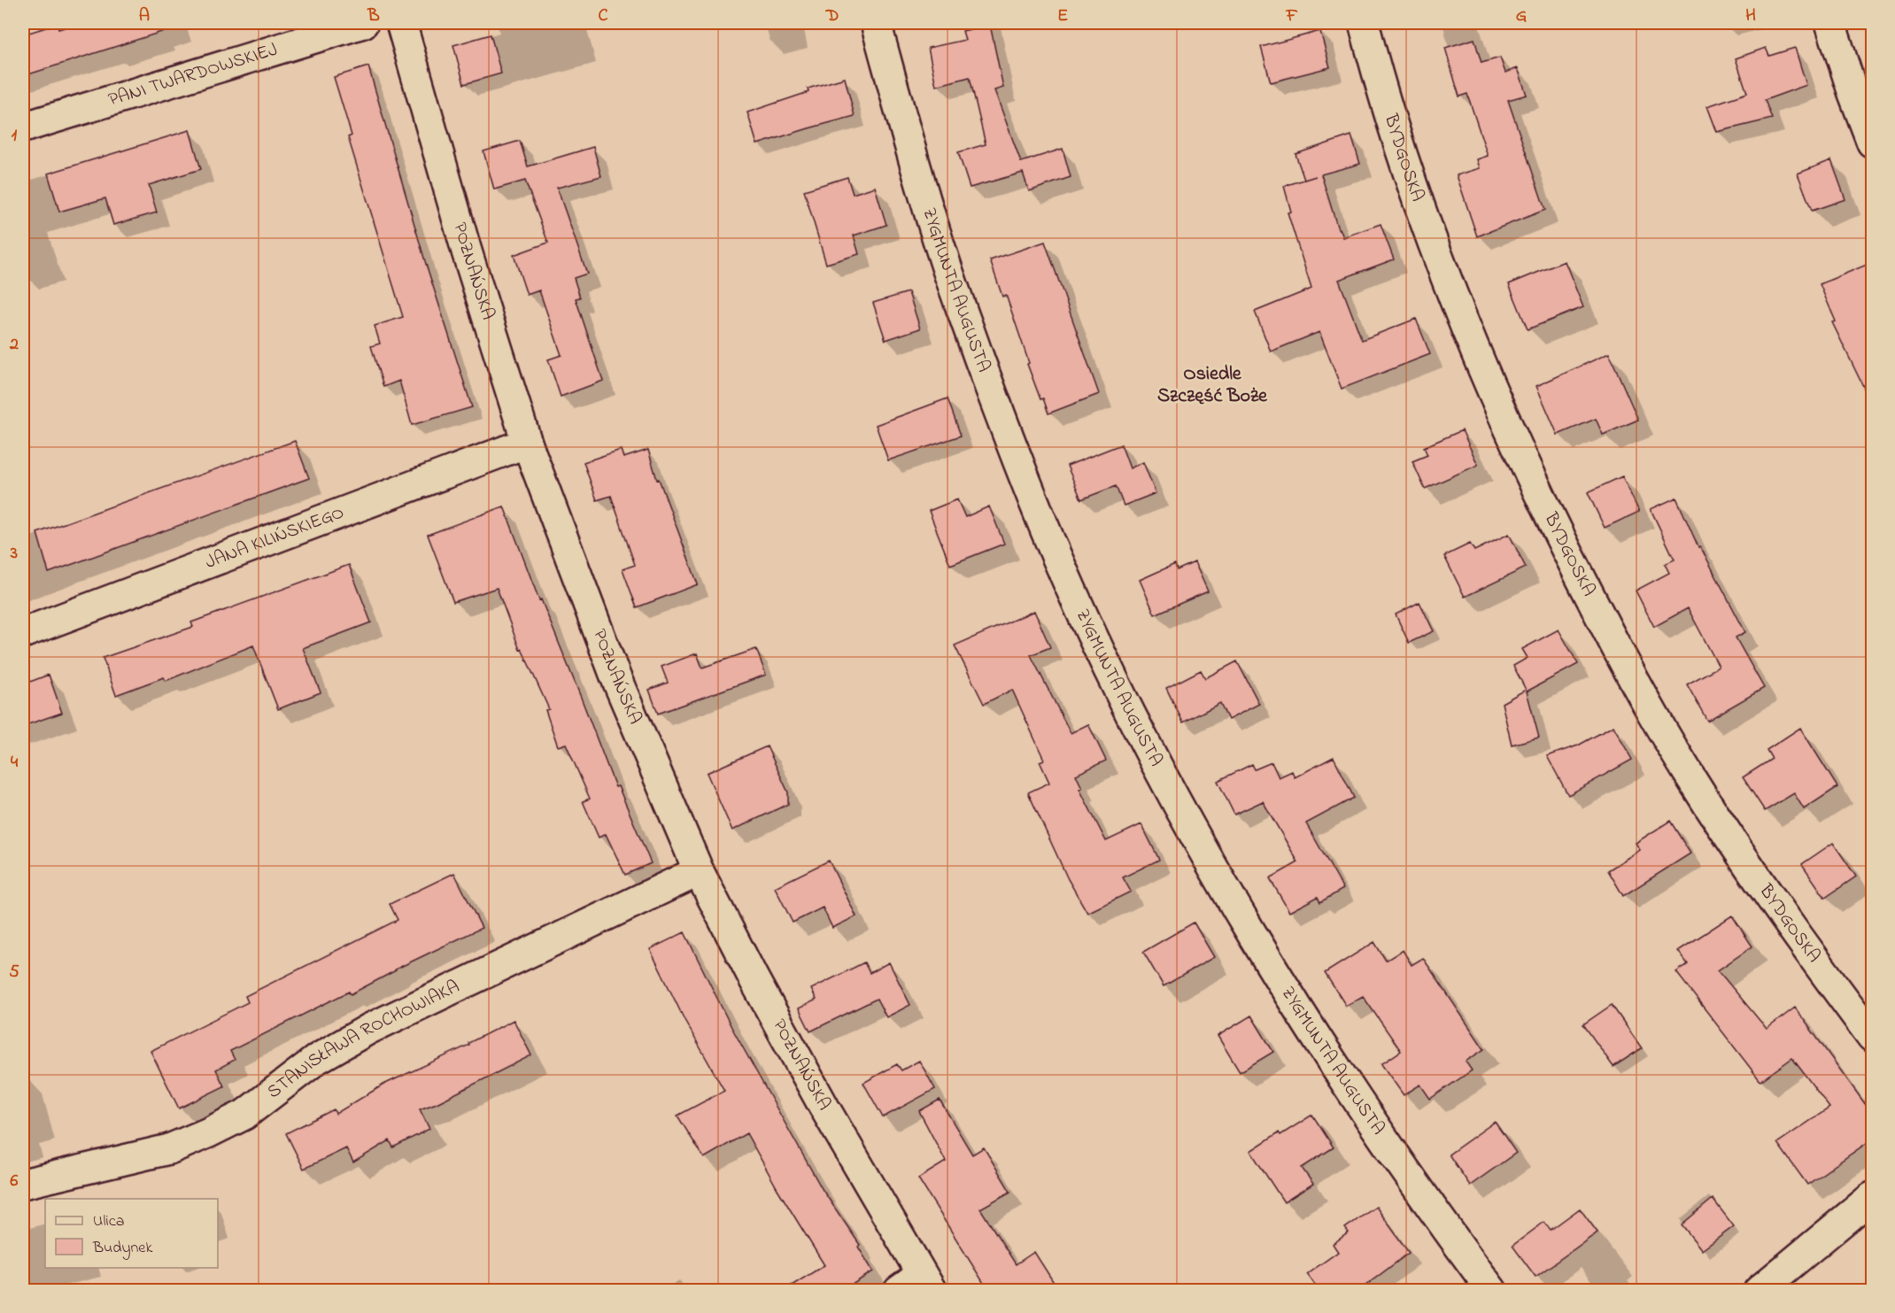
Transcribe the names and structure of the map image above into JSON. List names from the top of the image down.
{
  "streets": {
    "street": [
      "PANI TWARDOWSKIEJ",
      "BYDGOSKA",
      "POZNAŃSKA",
      "ZYGMUNTA AUGUSTA",
      "JANA KILIŃSKIEGO",
      "STANISŁAWA ROCHOWIAKA"
    ]
  },
  "crossings": [
    ["POZNAŃSKA", "JANA KILIŃSKIEGO"],
    ["POZNAŃSKA", "STANISŁAWA ROCHOWIAKA"]
  ],
  "districts": ["Osiedle Szczęść Boże"],
  "legend": ["Ulica", "Budynek"],
  "grid": {
    "columns": [
      "A",
      "B",
      "C",
      "D",
      "E",
      "F",
      "G",
      "H"
    ],
    "rows": [
      "1",
      "2",
      "3",
      "4",
      "5",
      "6"
    ]
  }
}
